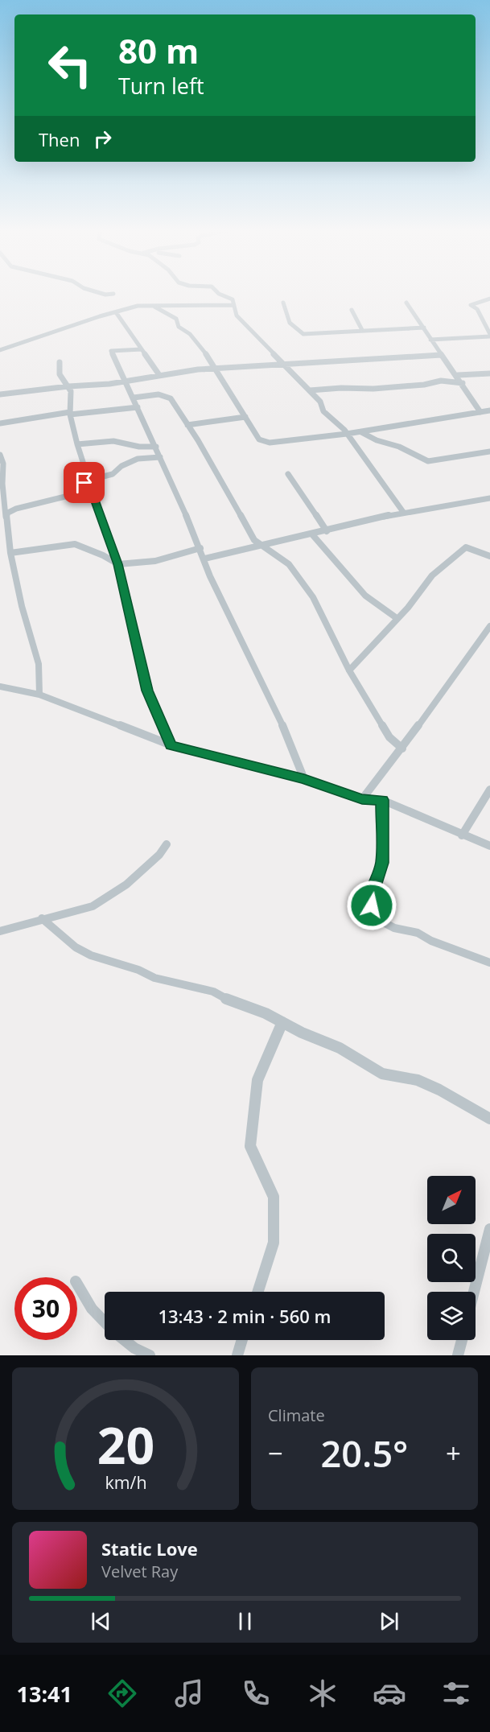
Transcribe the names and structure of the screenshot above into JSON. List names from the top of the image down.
{
  "north": "top right",
  "page": {
    "turn": ["80 m", "Turn left"],
    "then": "Then",
    "limit": "30",
    "trip": "13:43 · 2 min · 560 m",
    "tile": "Climate",
    "heat": ["−", "20.5°", "+"],
    "song": ["Static Love", "Velvet Ray"],
    "tabs": "13:41",
    "gauge": ["20", "km/h"]
  }
}
